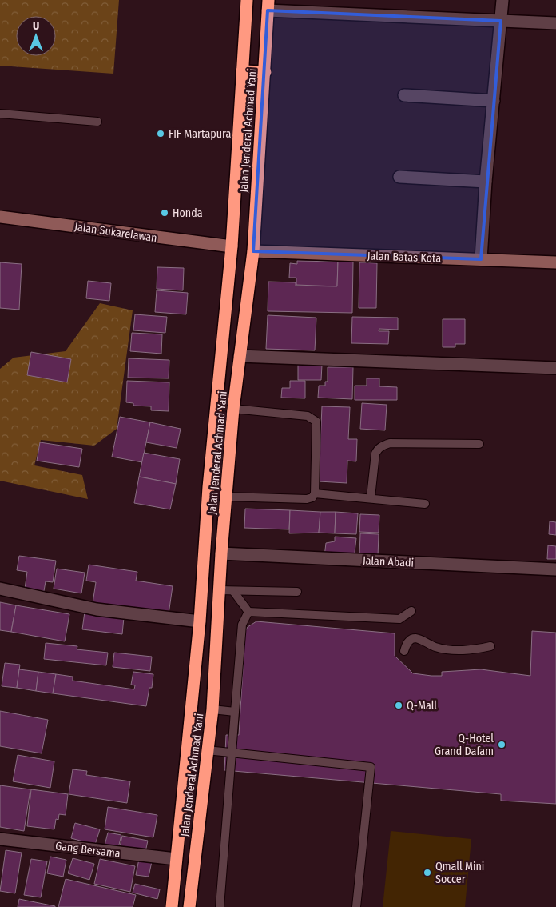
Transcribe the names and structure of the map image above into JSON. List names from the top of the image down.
{
  "streets": {
    "highway": ["Jalan Jenderal Achmad Yani"],
    "street": [
      "Jalan Sukarelawan",
      "Jalan Batas Kota",
      "Jalan Abadi",
      "Gang Bersama"
    ]
  },
  "crossings": [
    ["Jalan Jenderal Achmad Yani", "Jalan Sukarelawan"],
    ["Jalan Jenderal Achmad Yani", "Jalan Batas Kota"],
    ["Jalan Jenderal Achmad Yani", "Jalan Abadi"],
    ["Jalan Jenderal Achmad Yani", "Gang Bersama"]
  ],
  "places": [
    "FIF Martapura",
    "Honda",
    "Q-Mall",
    "Q-Hotel Grand Dafam",
    "Qmall Mini Soccer"
  ],
  "north": "top"
}
